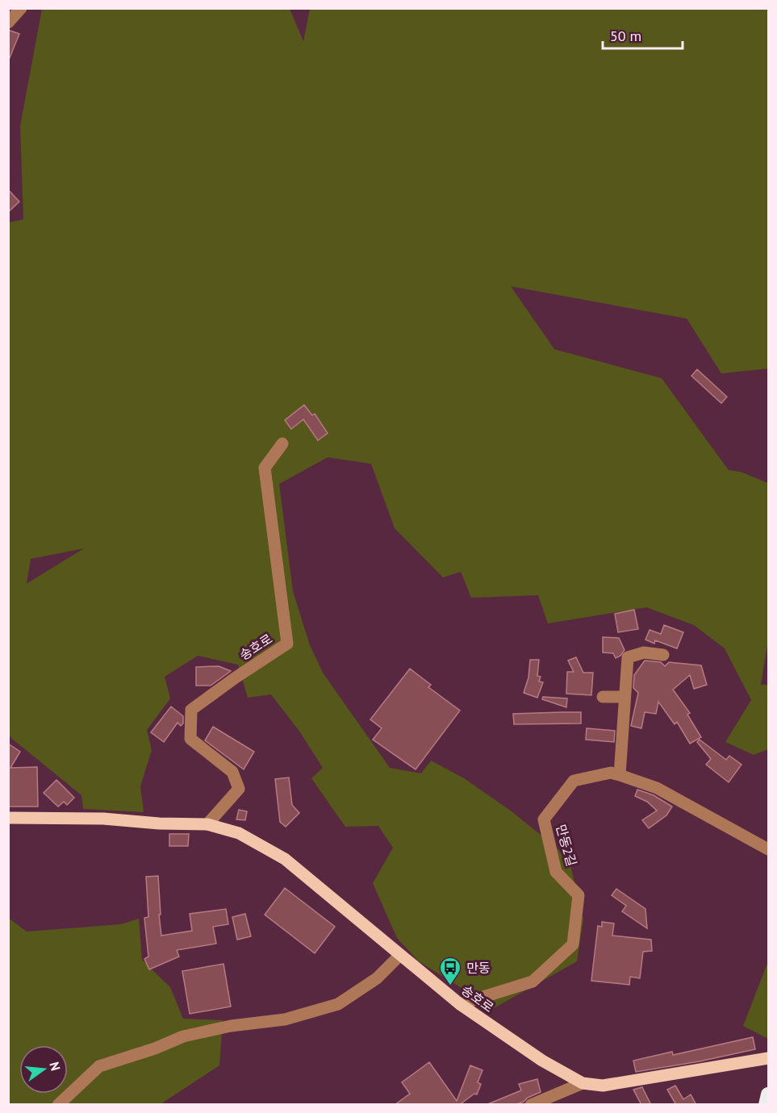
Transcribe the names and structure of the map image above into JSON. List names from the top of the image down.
{
  "streets": {
    "main road": ["송호로"],
    "street": ["만동2길"]
  },
  "crossings": [
    ["송호로", "만동2길"]
  ],
  "places": {
    "bus stop": ["만동"]
  },
  "scale_bar": "50 m",
  "north": "right"
}
